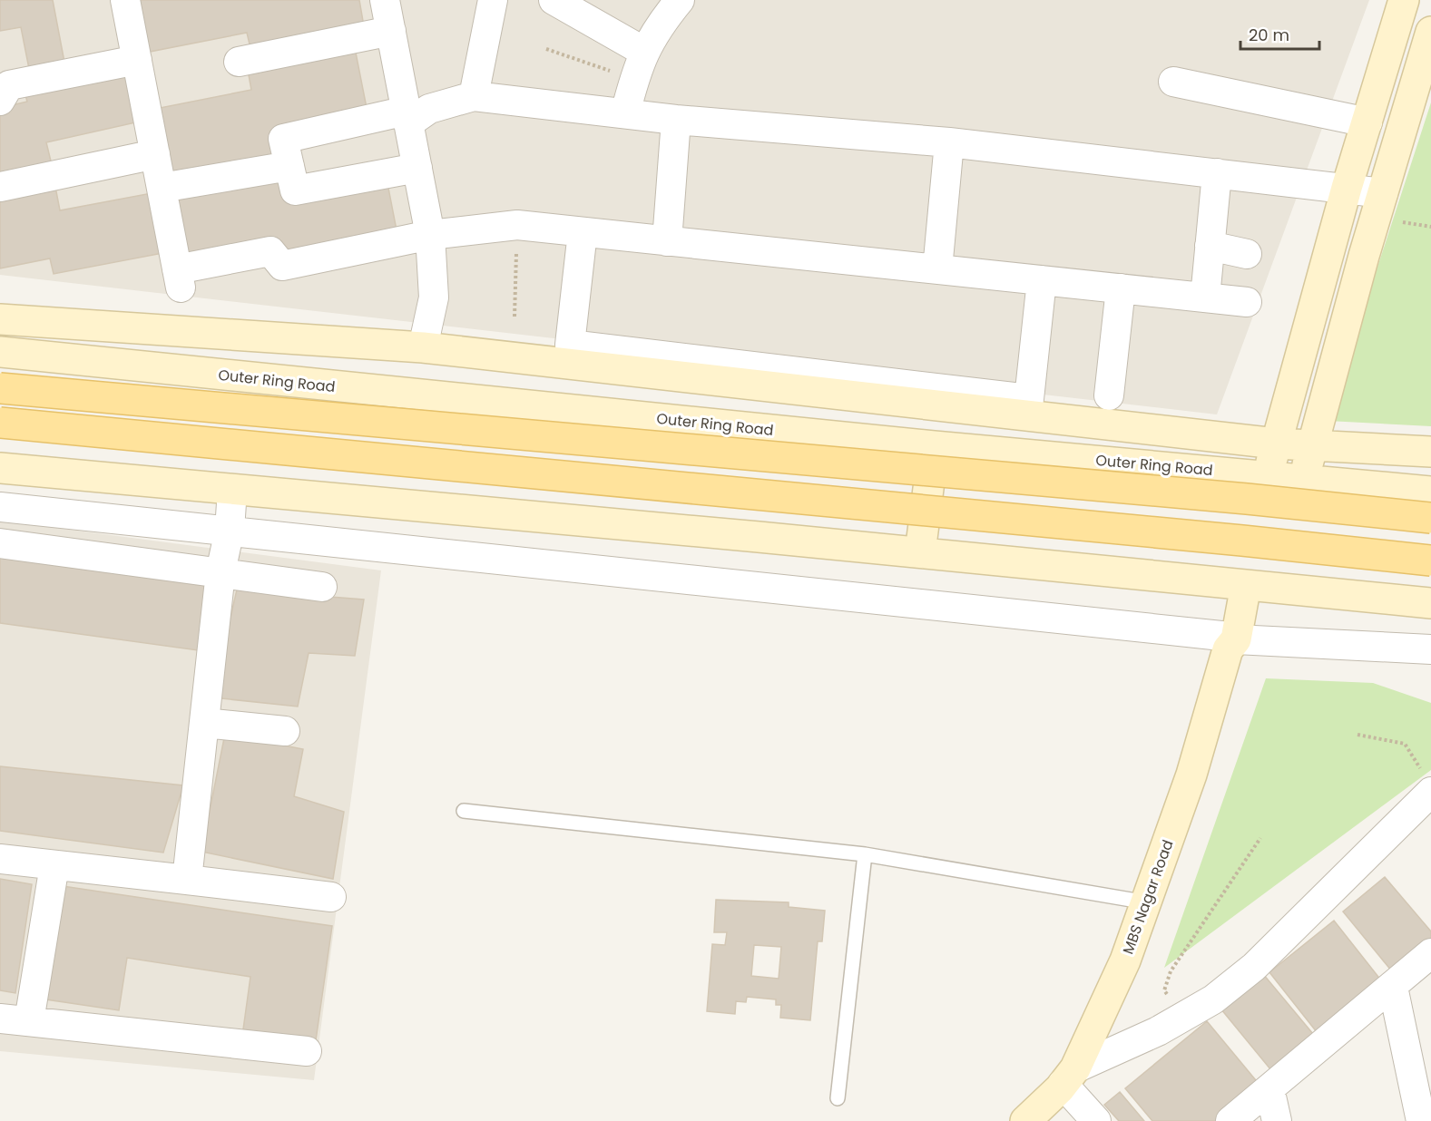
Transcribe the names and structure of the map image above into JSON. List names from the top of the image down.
{
  "streets": {
    "main road": ["Outer Ring Road"],
    "street": ["MBS Nagar Road"]
  },
  "scale_bar": "20 m"
}
